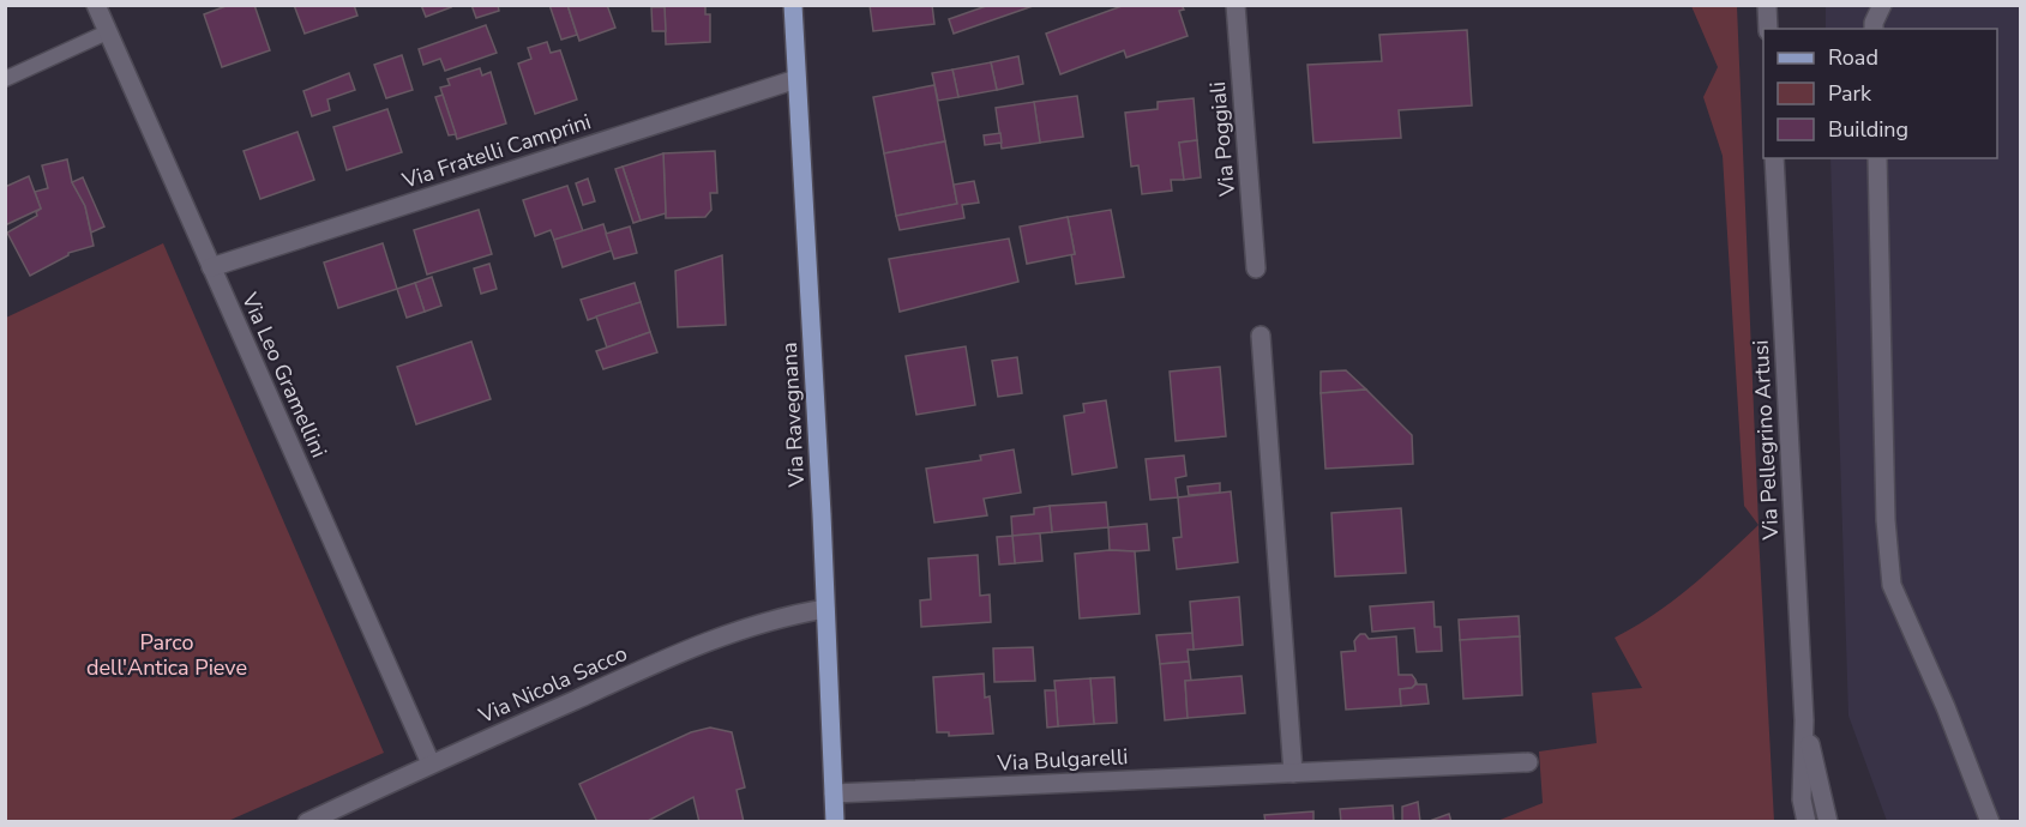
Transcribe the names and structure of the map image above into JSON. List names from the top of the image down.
{
  "streets": {
    "main road": ["Via Ravegnana"],
    "street": [
      "Via Poggiali",
      "Via Fratelli Camprini",
      "Via Leo Gramellini",
      "Via Pellegrino Artusi",
      "Via Nicola Sacco",
      "Via Bulgarelli"
    ]
  },
  "crossings": [
    ["Via Fratelli Camprini", "Via Leo Gramellini"],
    ["Via Fratelli Camprini", "Via Ravegnana"],
    ["Via Leo Gramellini", "Via Nicola Sacco"],
    ["Via Ravegnana", "Via Nicola Sacco"],
    ["Via Ravegnana", "Via Bulgarelli"]
  ],
  "parks": ["Parco dell'Antica Pieve"],
  "legend": ["Road", "Park", "Building"]
}
